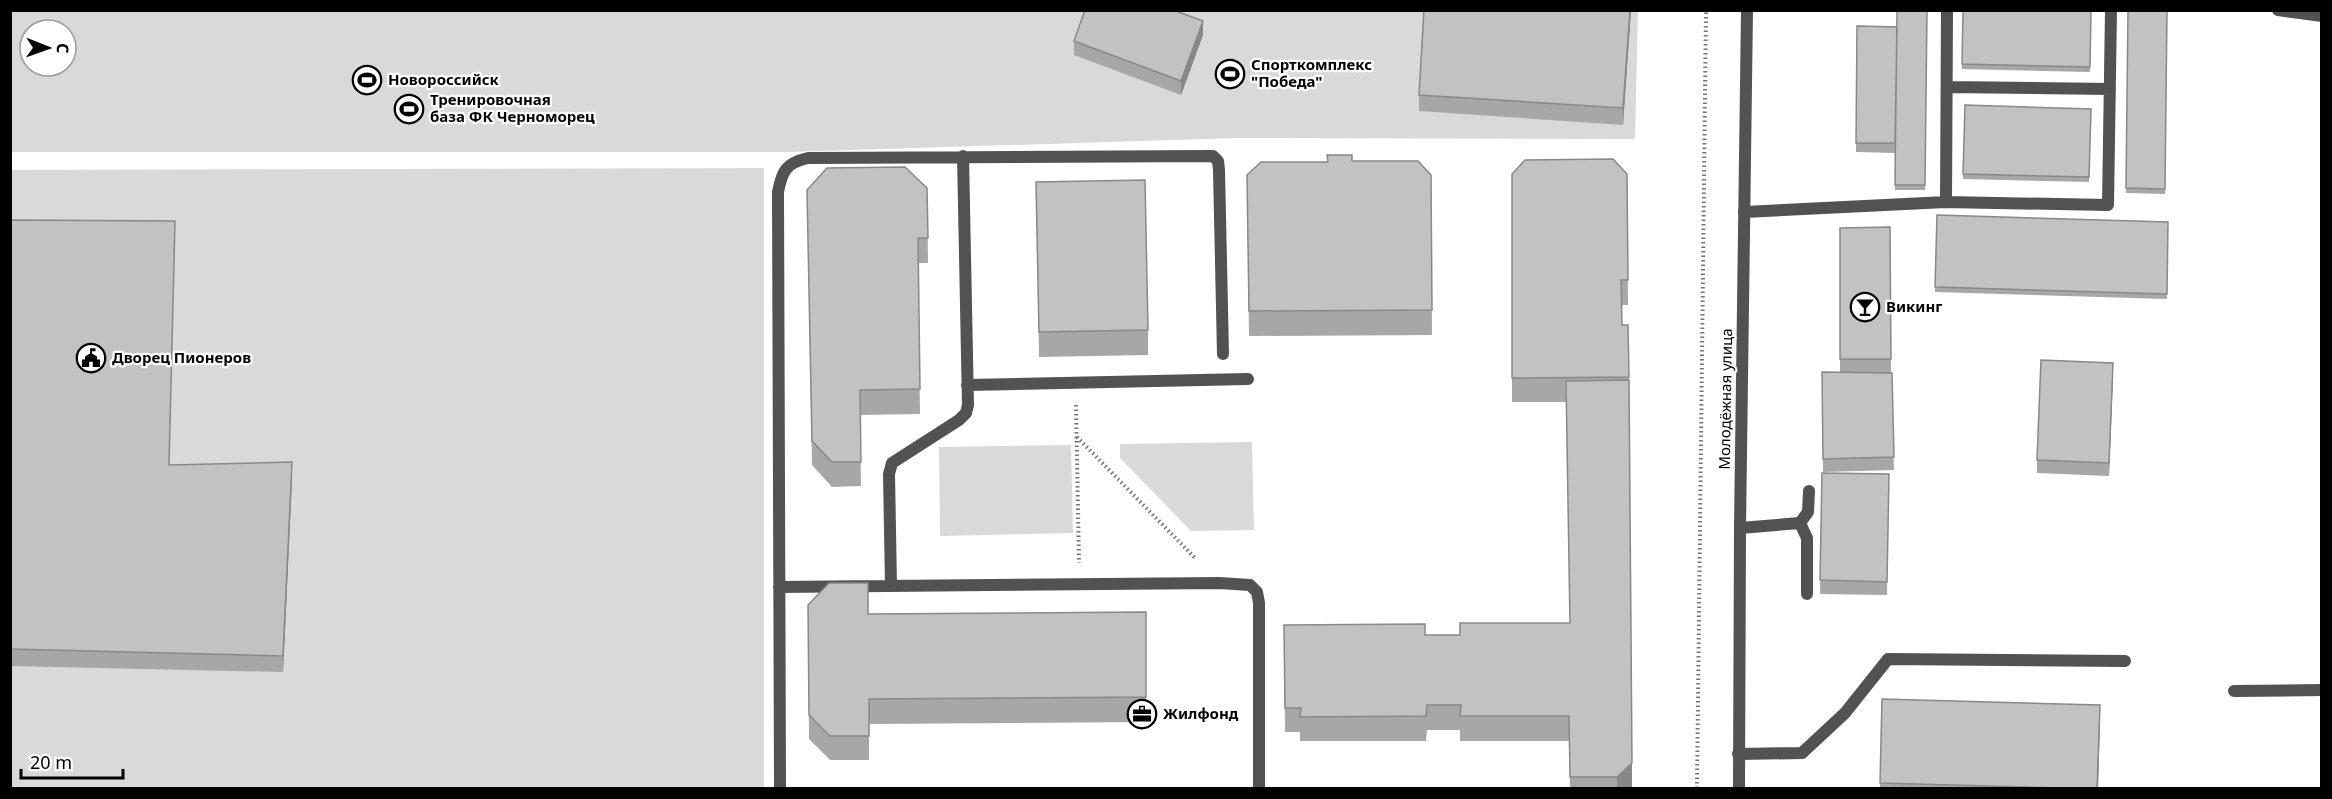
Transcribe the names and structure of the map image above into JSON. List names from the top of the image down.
{
  "streets": {
    "street": ["Молодёжная улица"]
  },
  "places": {
    "sports": ["Спорткомплекс \"Победа\"", "Новороссийск", "Тренировочная база ФК Черноморец"],
    "bar": ["Викинг"],
    "public building": ["Дворец Пионеров"],
    "office": ["Жилфонд"]
  },
  "scale_bar": "20 m",
  "north": "right"
}
